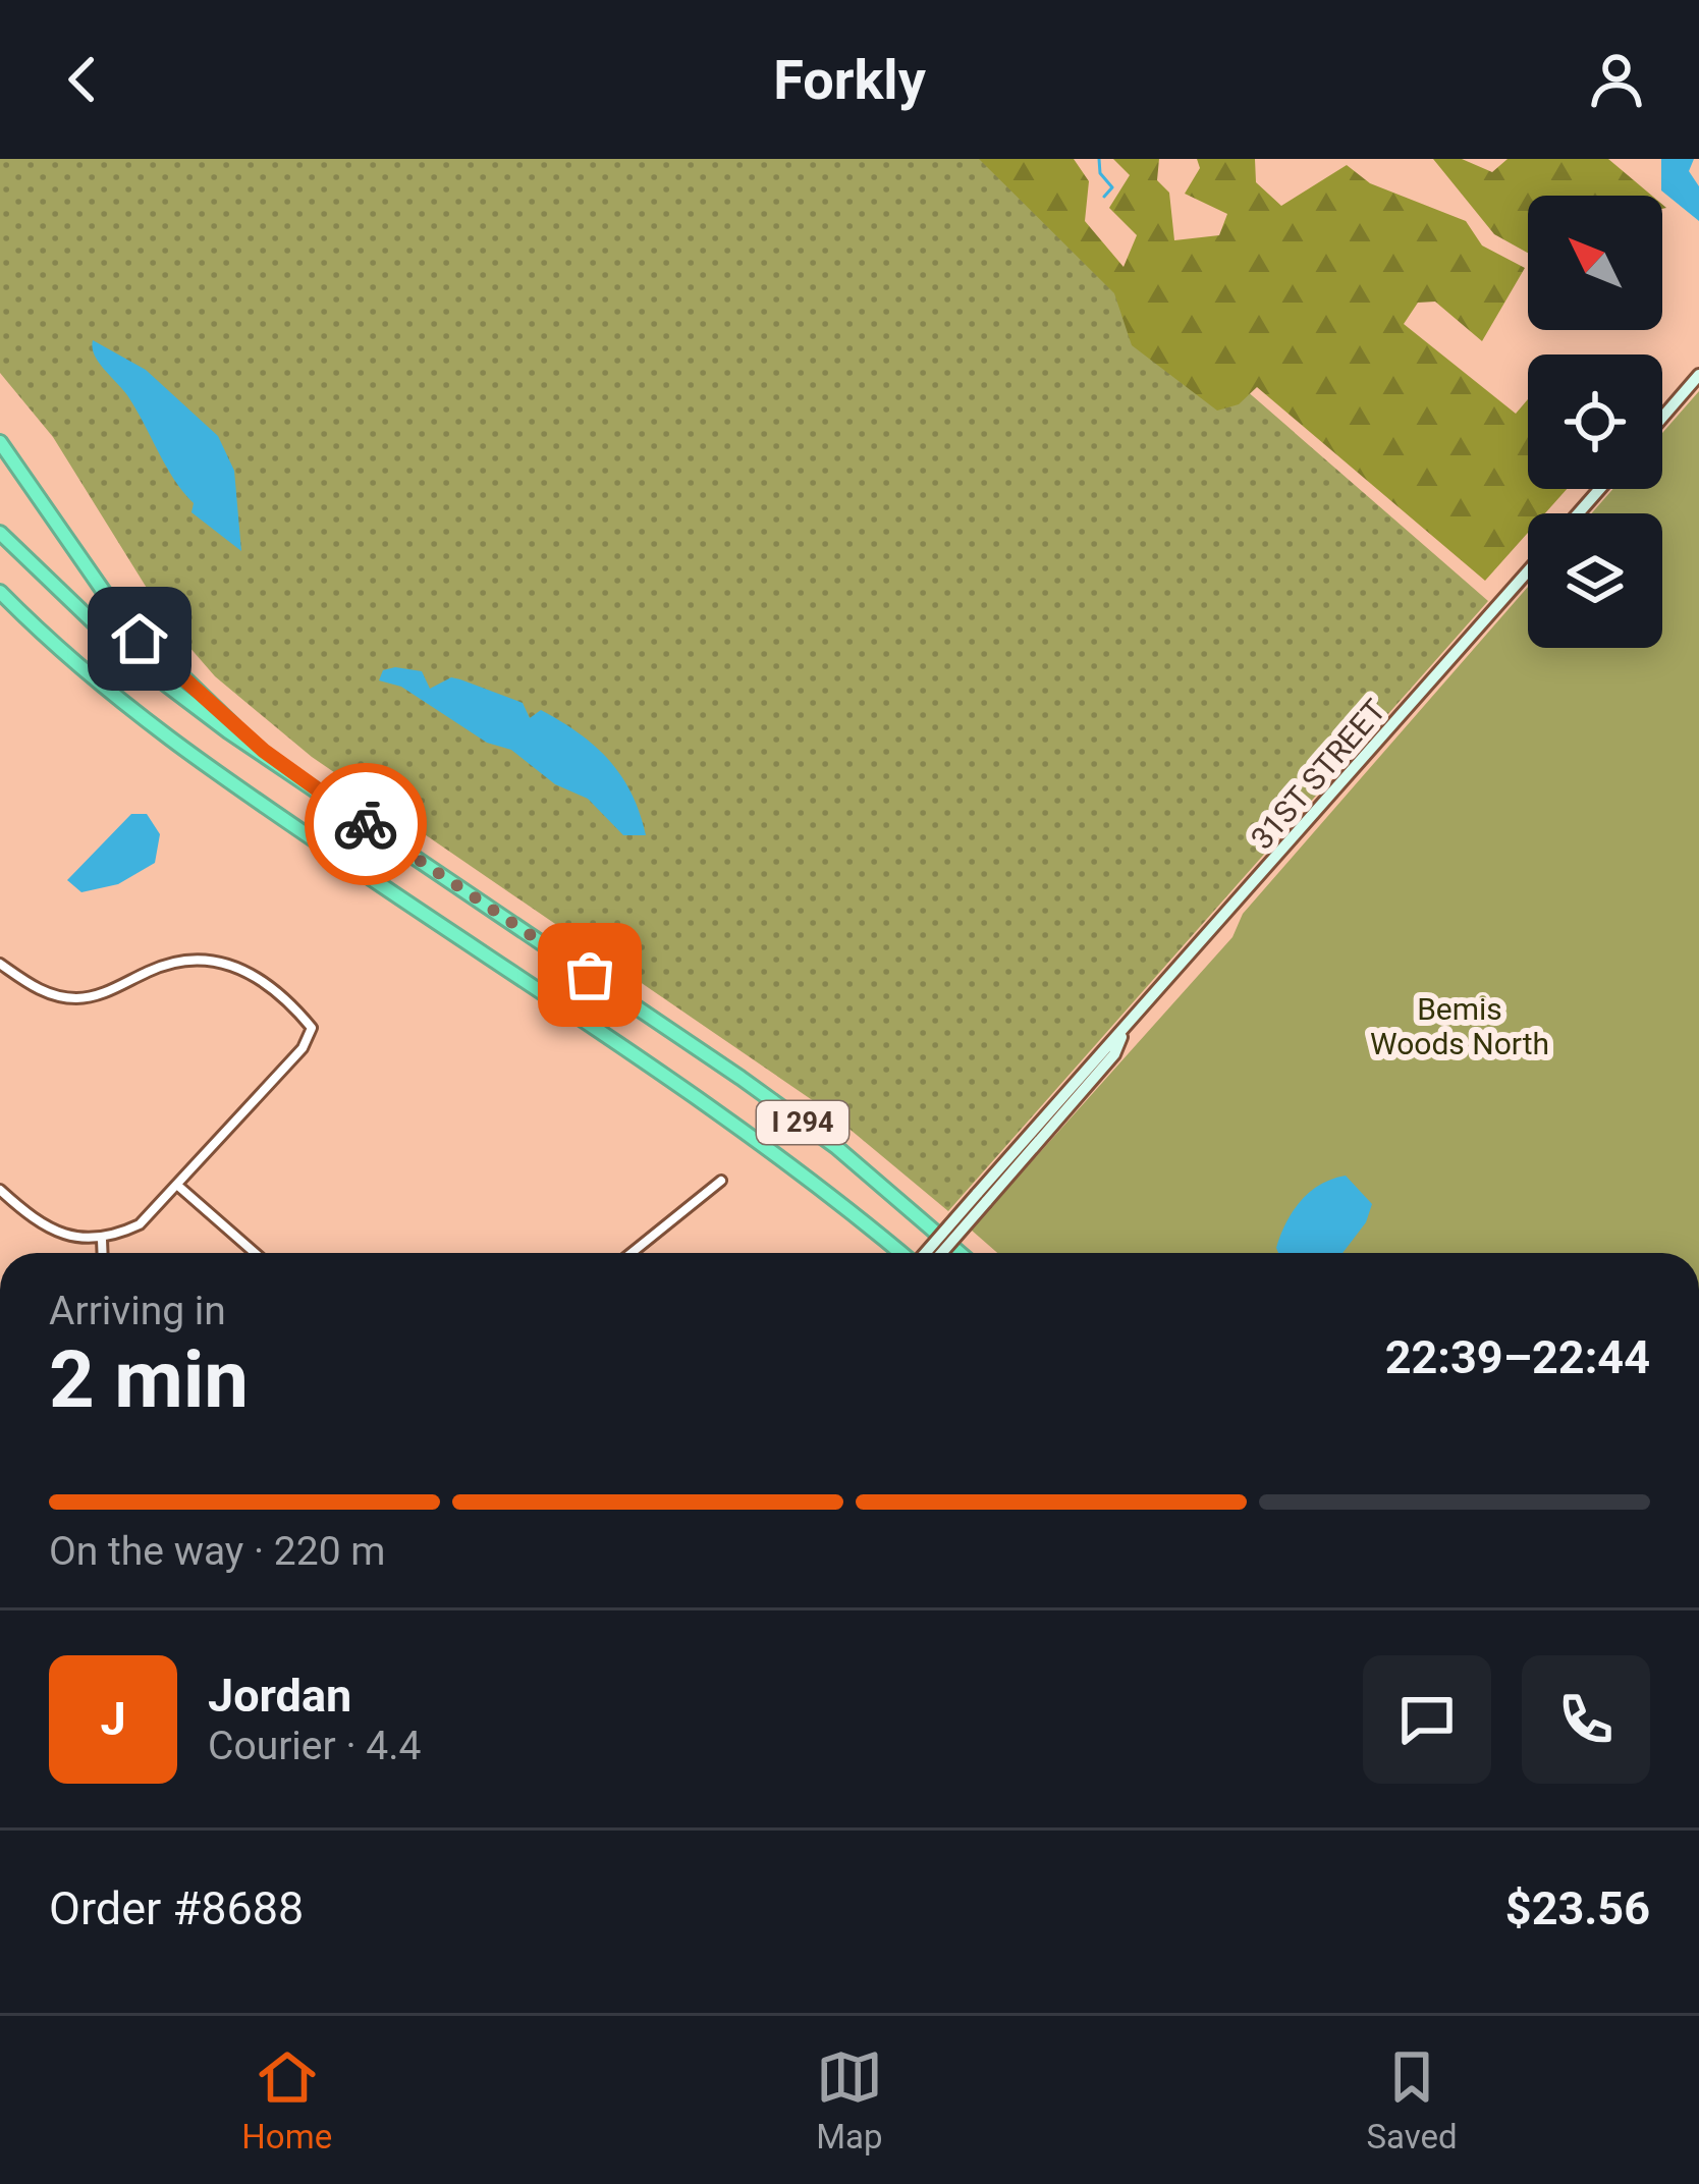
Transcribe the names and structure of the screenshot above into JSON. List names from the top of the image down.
{
  "streets": {
    "highway": ["I 294"],
    "main road": ["31ST STREET"]
  },
  "parks": ["Bemis Woods North"],
  "north": "top left",
  "page": {
    "header": "Forkly",
    "heading": ["2 min", "Arriving in", "22:39–22:44"],
    "panel": [
      "Jordan",
      "Courier · 4.4",
      "Order #8688",
      "$23.56"
    ],
    "bar": "On the way · 220 m",
    "round": "J",
    "tabs": ["Home", "Map", "Saved"]
  }
}
